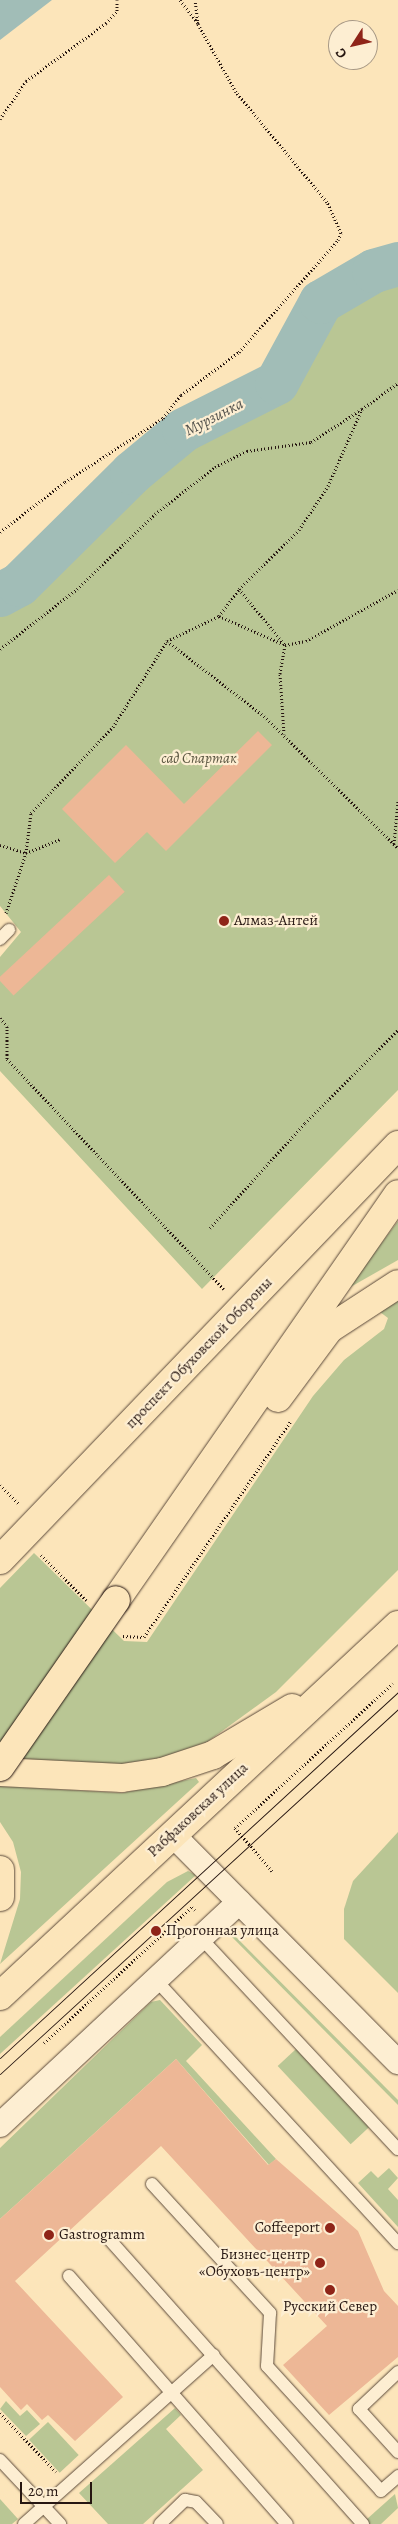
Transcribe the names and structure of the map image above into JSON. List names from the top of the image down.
{
  "streets": {
    "main road": ["проспект Обуховской Обороны", "Рабфаковская улица"]
  },
  "water": ["Мурзинка"],
  "parks": ["сад Спартак"],
  "places": [
    "Алмаз-Антей",
    "Прогонная улица",
    "Coffeeport",
    "Gastrogramm",
    "Бизнес-центр «Обуховъ-центр»",
    "Русский Cевер"
  ],
  "scale_bar": "20 m",
  "north": "bottom left"
}
